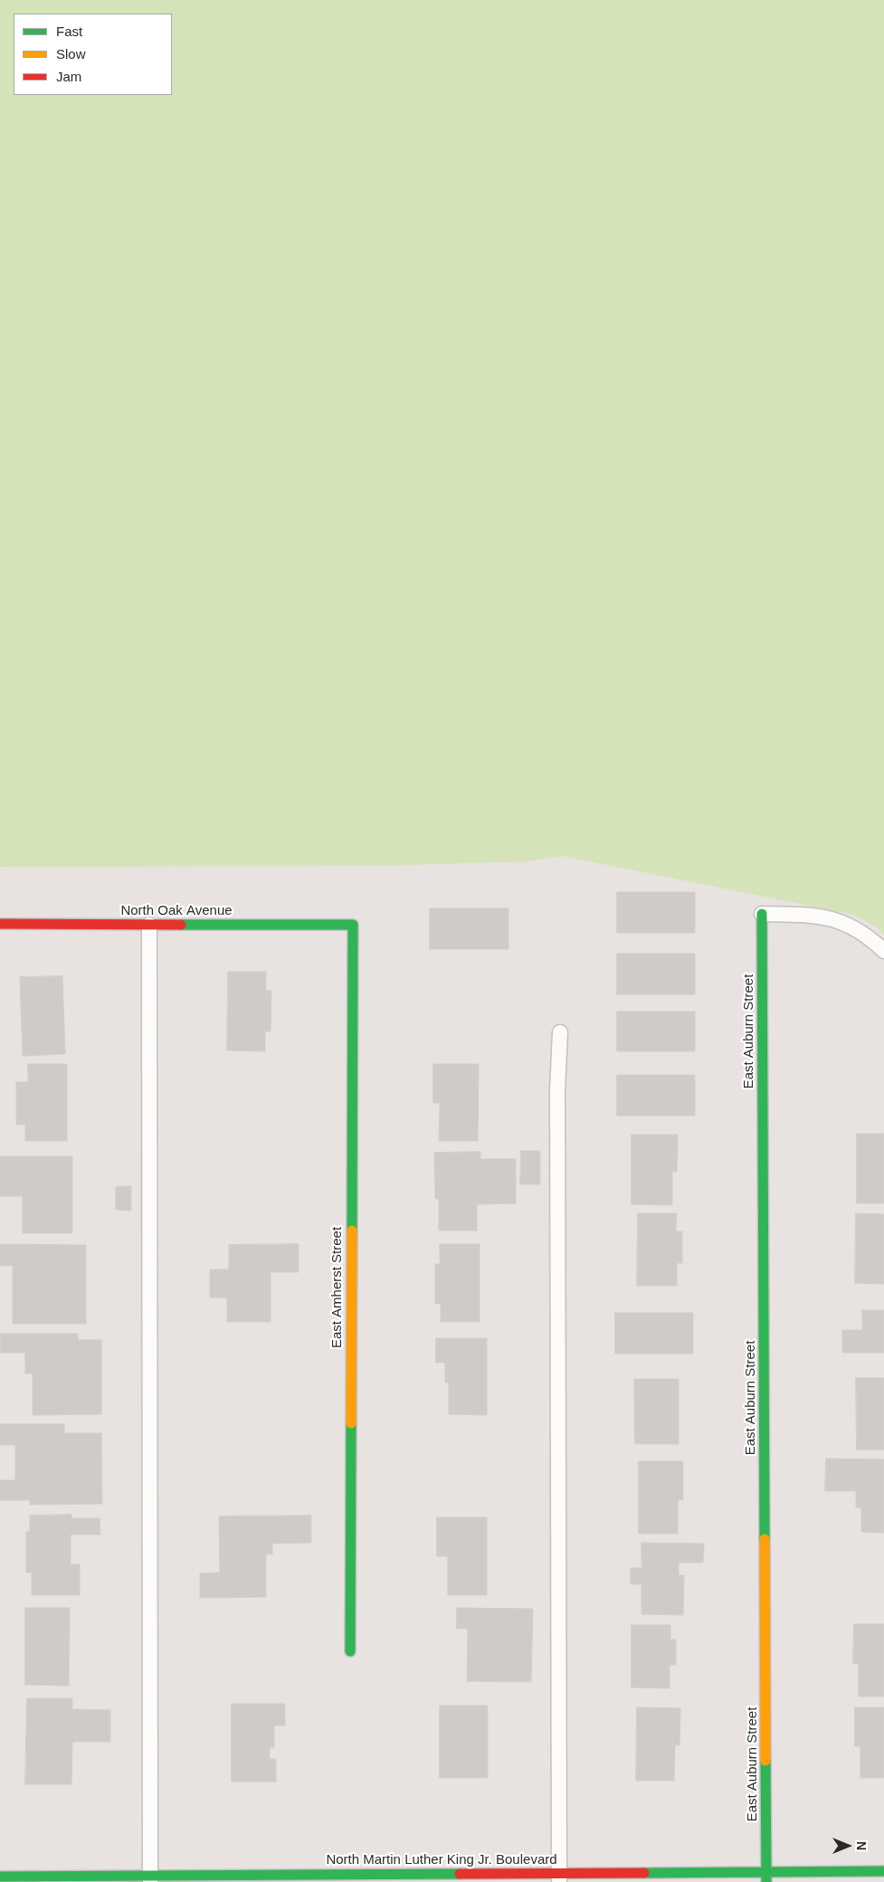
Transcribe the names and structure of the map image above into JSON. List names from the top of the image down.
{
  "streets": {
    "street": [
      "North Oak Avenue",
      "East Auburn Street",
      "East Amherst Street",
      "North Martin Luther King Jr. Boulevard"
    ]
  },
  "crossings": [
    ["North Oak Avenue", "East Amherst Street"],
    ["East Auburn Street", "North Martin Luther King Jr. Boulevard"]
  ],
  "legend": ["Fast", "Slow", "Jam"],
  "north": "right"
}
